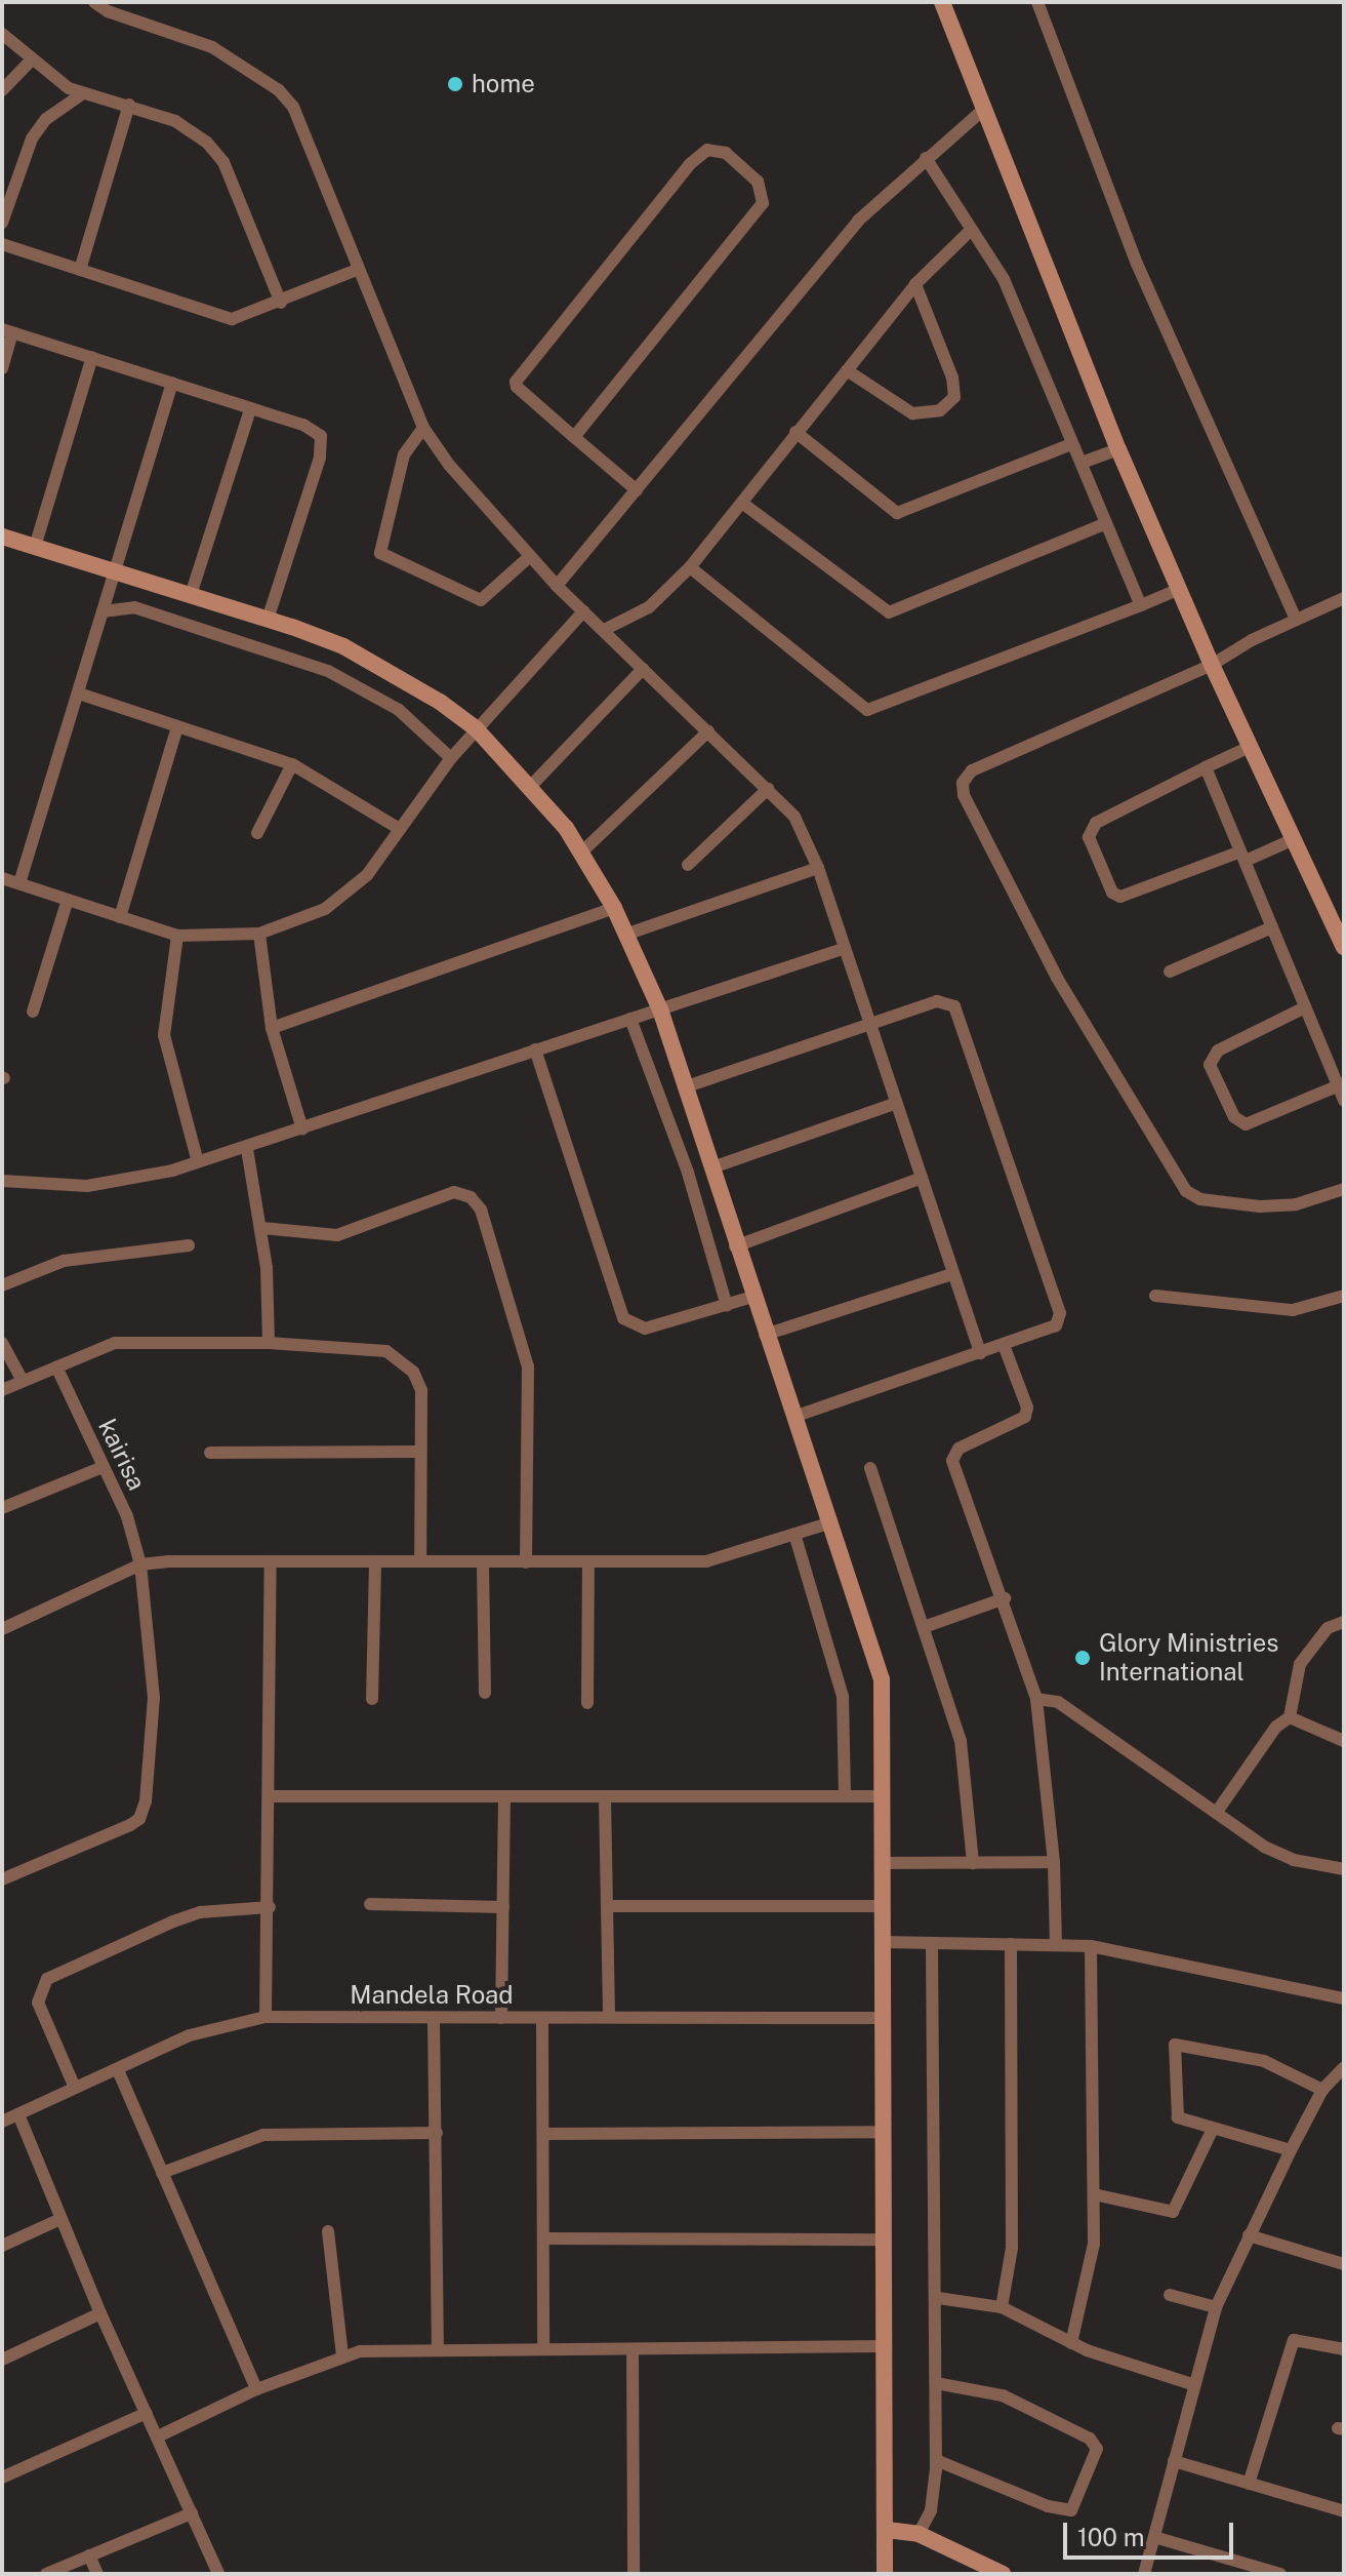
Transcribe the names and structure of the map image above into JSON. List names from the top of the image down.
{
  "streets": {
    "street": ["kairisa", "Mandela Road"]
  },
  "places": ["home", "Glory Ministries International"],
  "scale_bar": "100 m"
}
